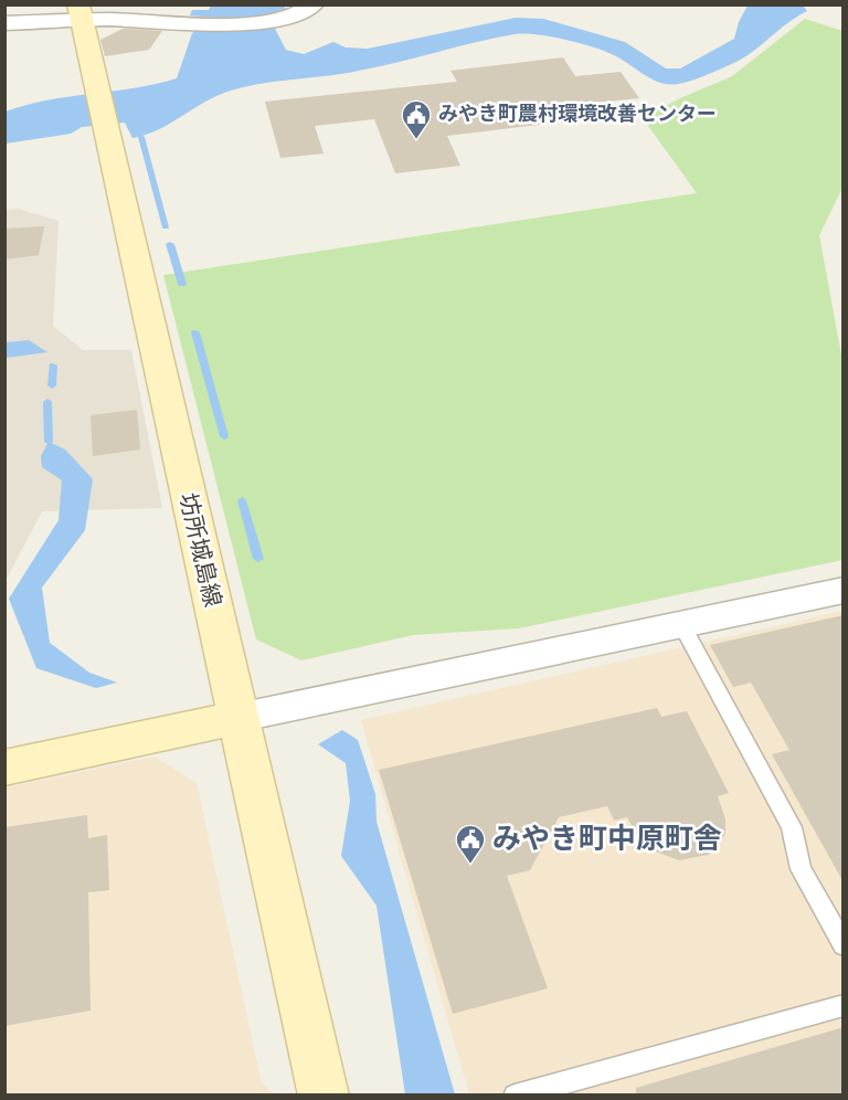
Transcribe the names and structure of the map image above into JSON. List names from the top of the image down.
{
  "streets": {
    "main road": ["坊所城島線"]
  },
  "places": {
    "public building": ["みやき町農村環境改善センター", "みやき町中原町舎"]
  }
}
